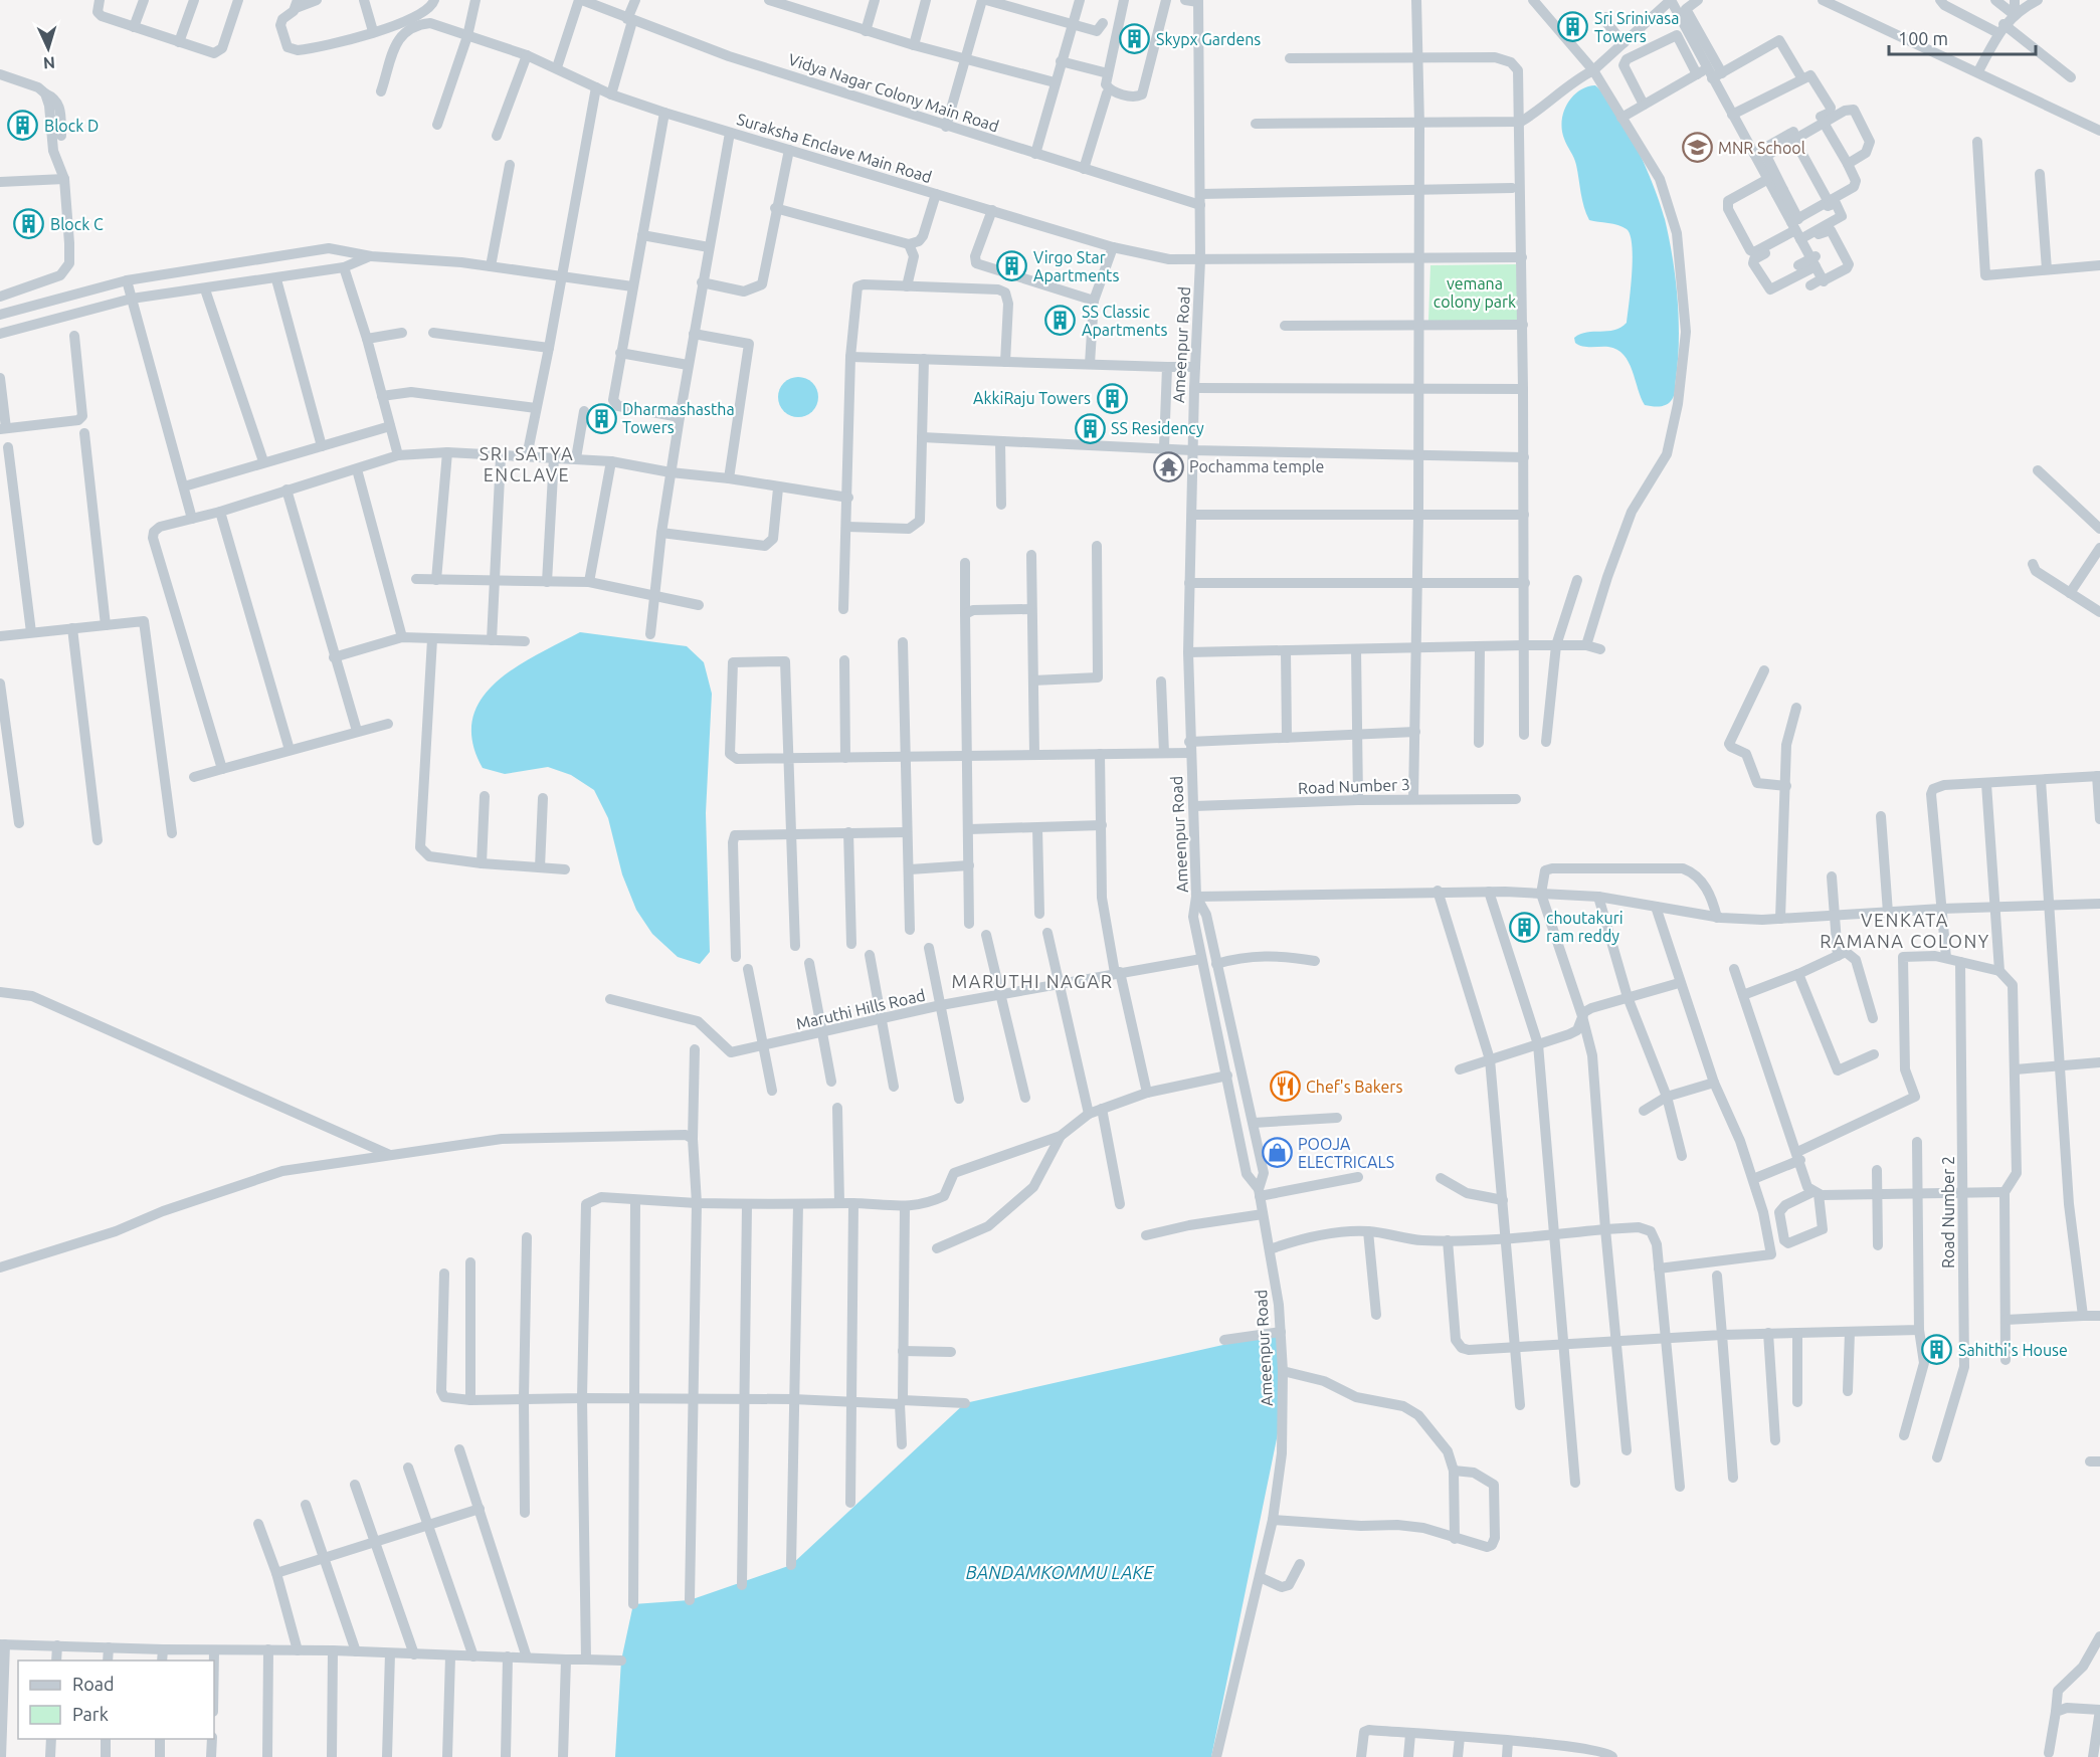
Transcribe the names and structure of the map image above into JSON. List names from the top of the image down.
{
  "streets": {
    "street": [
      "Vidya Nagar Colony Main Road",
      "Suraksha Enclave Main Road",
      "Ameenpur Road",
      "Road Number 3",
      "Maruthi Hills Road",
      "Road Number 2"
    ]
  },
  "crossings": [
    ["Vidya Nagar Colony Main Road", "Ameenpur Road"],
    ["Suraksha Enclave Main Road", "Ameenpur Road"],
    ["Ameenpur Road", "Road Number 3"]
  ],
  "districts": ["SRI SATYA ENCLAVE", "VENKATA RAMANA COLONY", "MARUTHI NAGAR"],
  "water": ["BANDAMKOMMU LAKE"],
  "parks": ["vemana colony park"],
  "places": {
    "building": [
      "Sri Srinivasa Towers",
      "Skypx Gardens",
      "Block D",
      "Block C",
      "Virgo Star Apartments",
      "SS Classic Apartments",
      "AkkiRaju Towers",
      "Dharmashastha Towers",
      "SS Residency",
      "choutakuri ram reddy",
      "Sahithi's House"
    ],
    "school or university": ["MNR School"],
    "temple": ["Pochamma temple"],
    "restaurant": ["Chef's Bakers"],
    "shop": ["POOJA ELECTRICALS"]
  },
  "legend": ["Road", "Park"],
  "scale_bar": "100 m",
  "north": "bottom"
}
